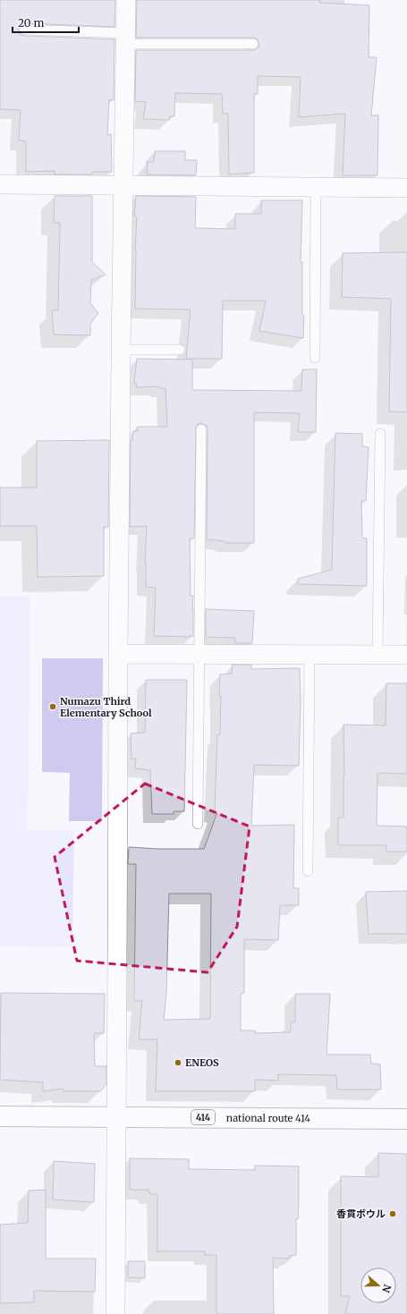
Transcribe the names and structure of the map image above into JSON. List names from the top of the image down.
{
  "streets": {
    "highway": ["414", "national route 414"]
  },
  "places": ["Numazu Third Elementary School", "ENEOS", "香貫ボウル"],
  "scale_bar": "20 m",
  "north": "right"
}
